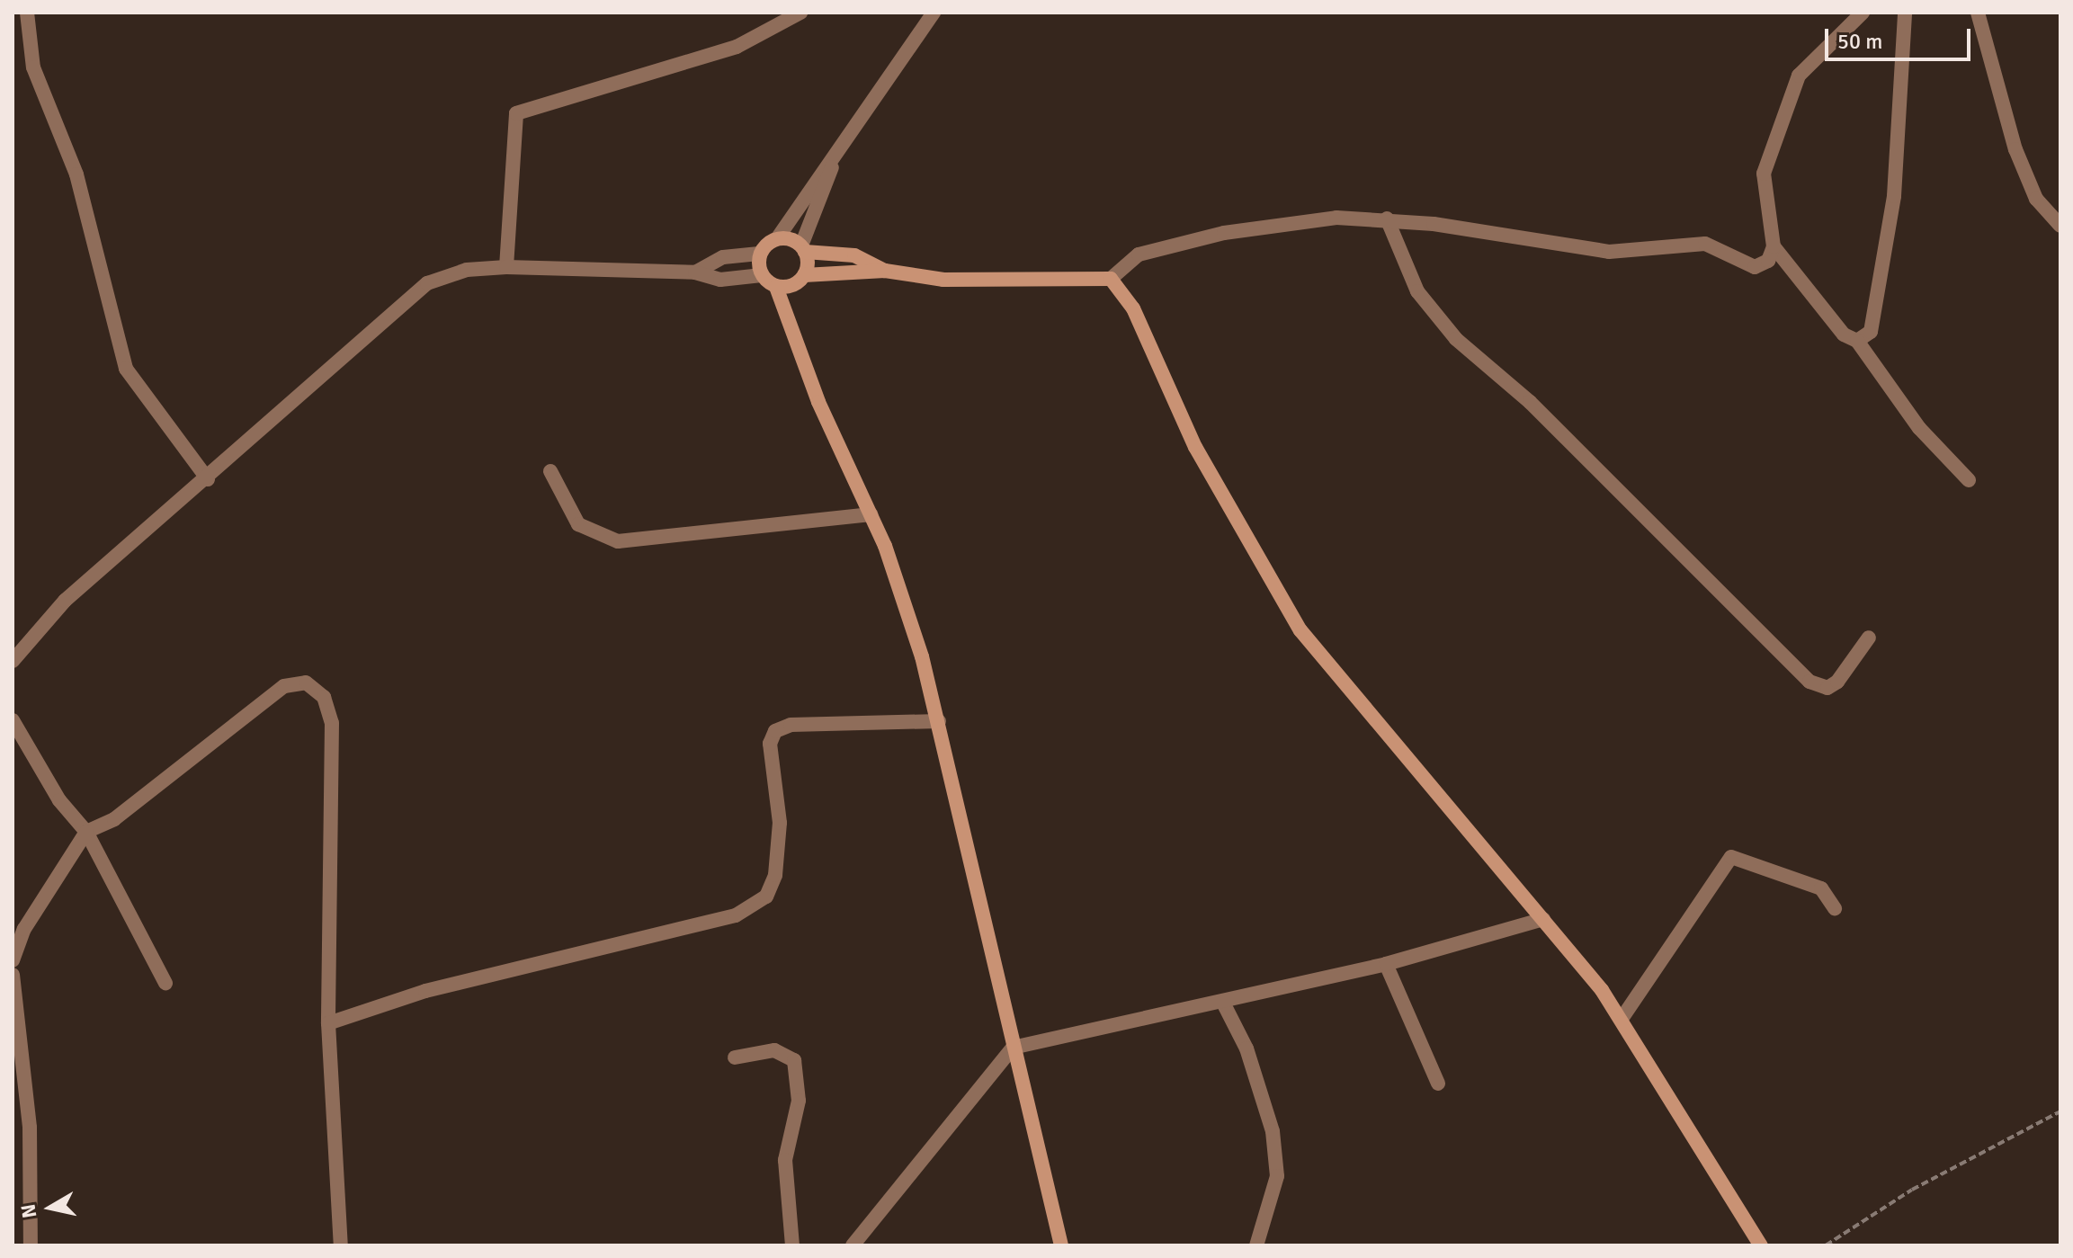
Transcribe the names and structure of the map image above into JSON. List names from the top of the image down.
{
  "scale_bar": "50 m",
  "north": "left"
}
